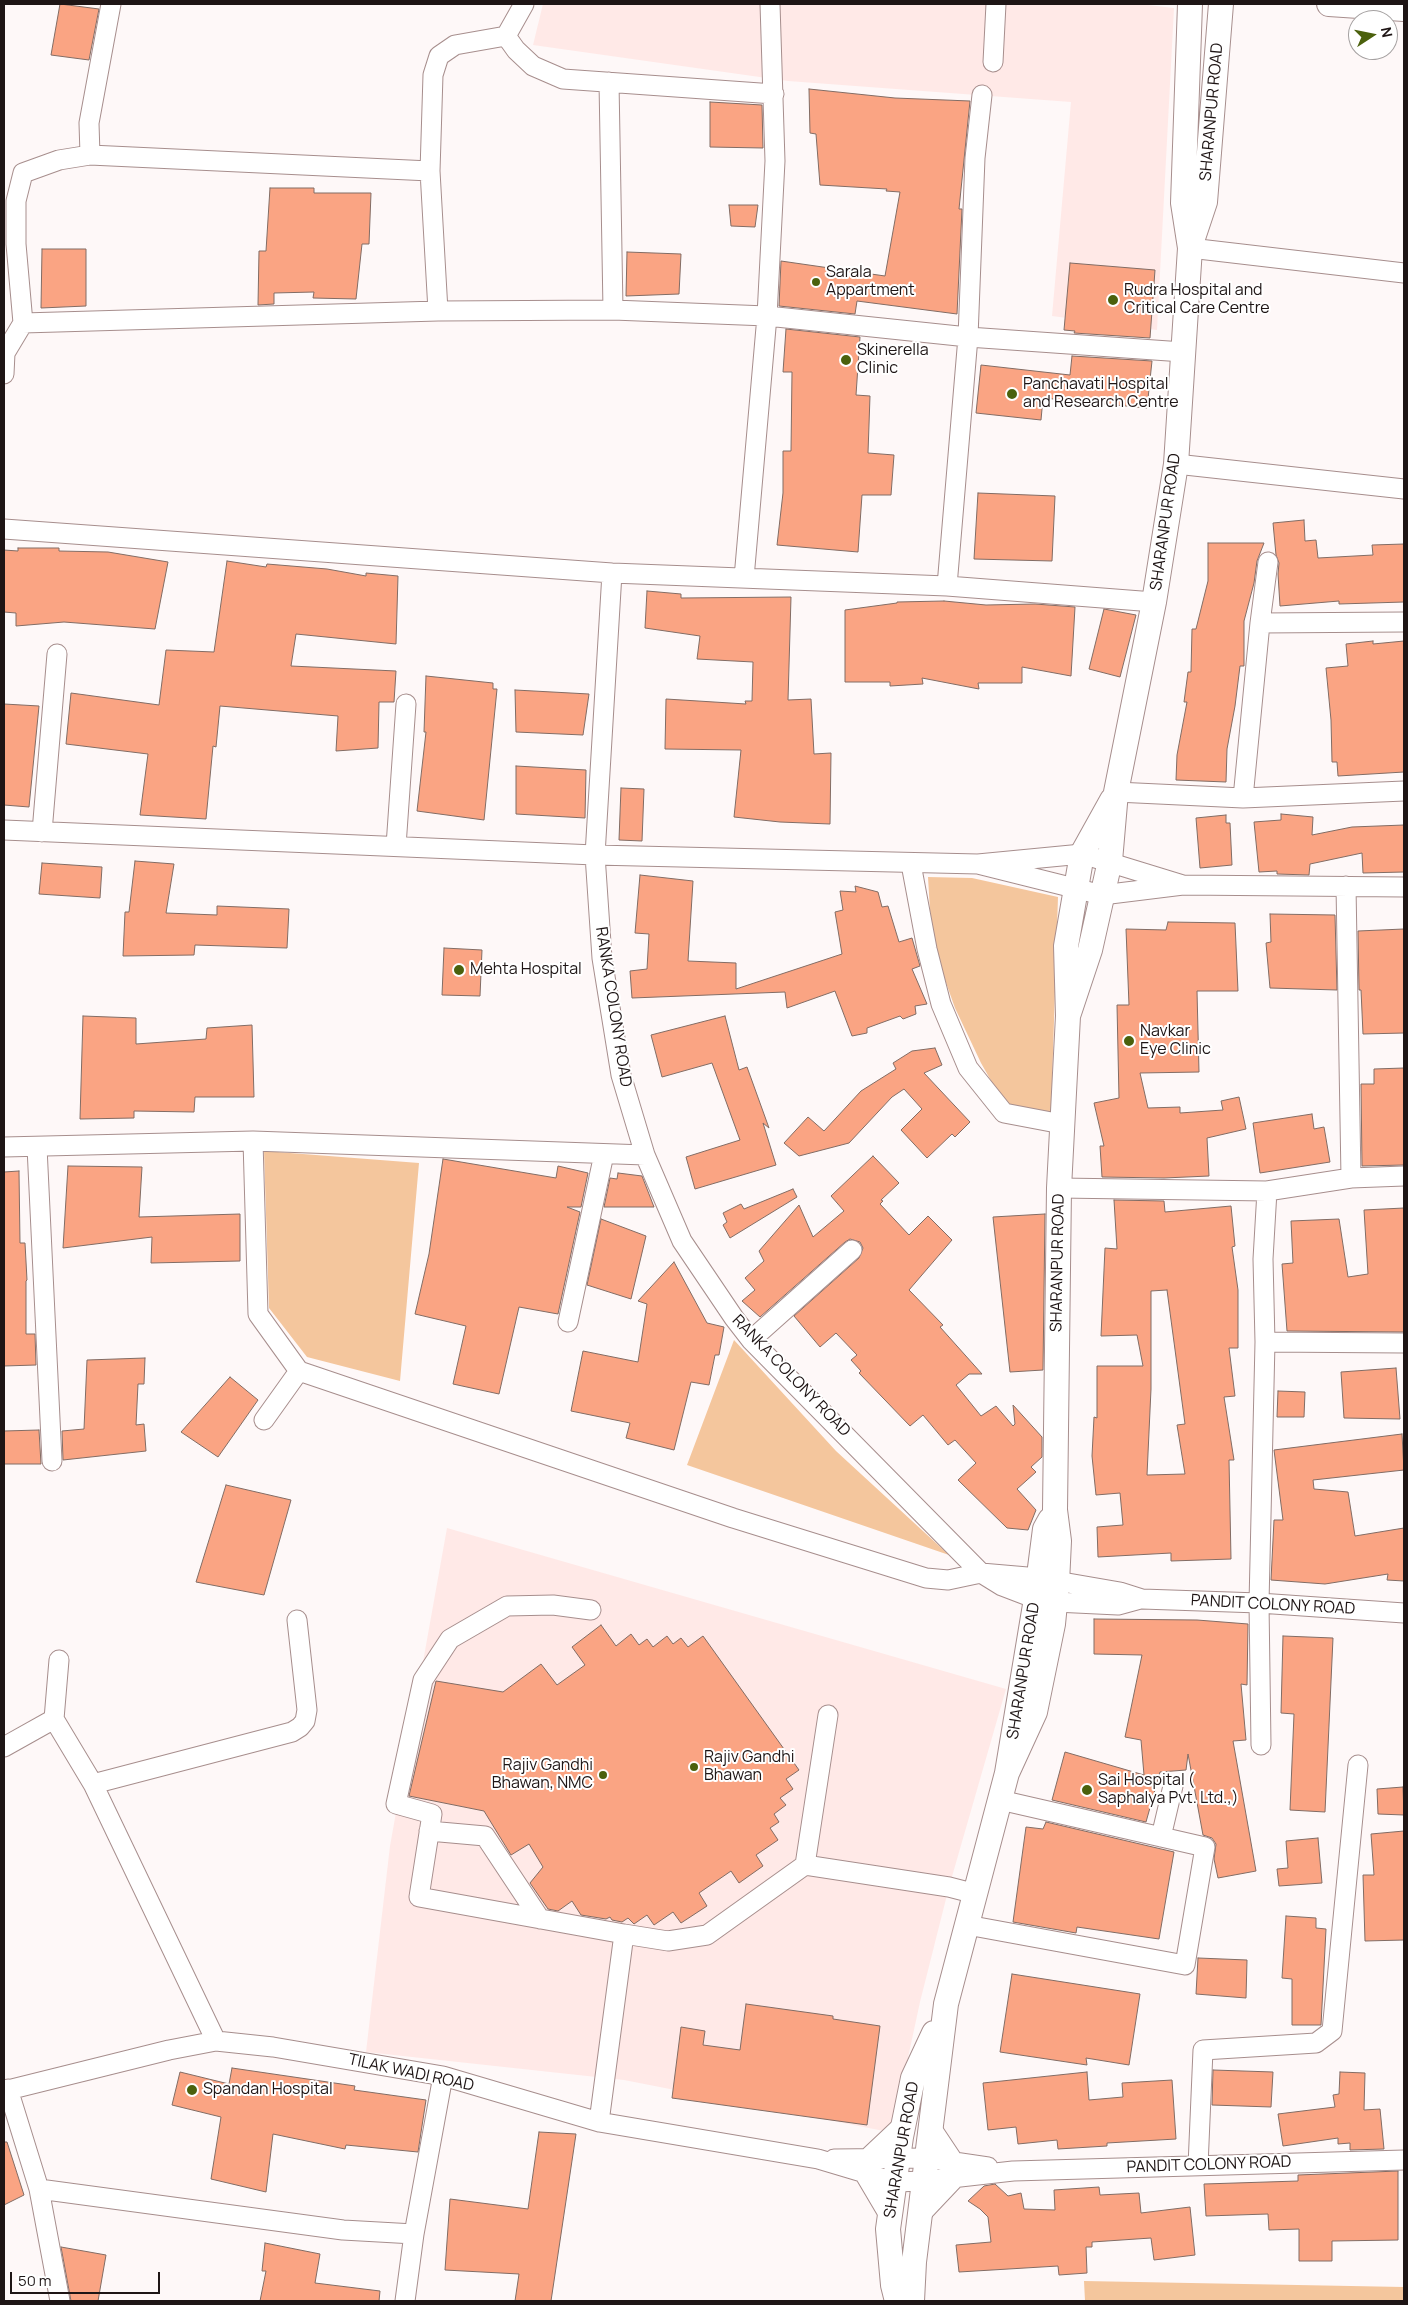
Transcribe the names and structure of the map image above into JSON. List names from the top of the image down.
{
  "streets": {
    "main road": ["SHARANPUR ROAD"],
    "street": ["RANKA COLONY ROAD", "PANDIT COLONY ROAD", "TILAK WADI ROAD"]
  },
  "crossings": [
    ["SHARANPUR ROAD", "RANKA COLONY ROAD"],
    ["SHARANPUR ROAD", "PANDIT COLONY ROAD"],
    ["SHARANPUR ROAD", "TILAK WADI ROAD"],
    ["RANKA COLONY ROAD", "PANDIT COLONY ROAD"],
    ["PANDIT COLONY ROAD", "TILAK WADI ROAD"]
  ],
  "places": [
    "Sarala Appartment",
    "Rudra Hospital and Critical Care Centre",
    "Skinerella Clinic",
    "Panchavati Hospital and Research Centre",
    "Mehta Hospital",
    "Navkar Eye Clinic",
    "Rajiv Gandhi Bhawan",
    "Rajiv Gandhi Bhawan, NMC",
    "Sai Hospital ( Saphalya Pvt. Ltd.,)",
    "Spandan Hospital"
  ],
  "scale_bar": "50 m",
  "north": "right"
}
